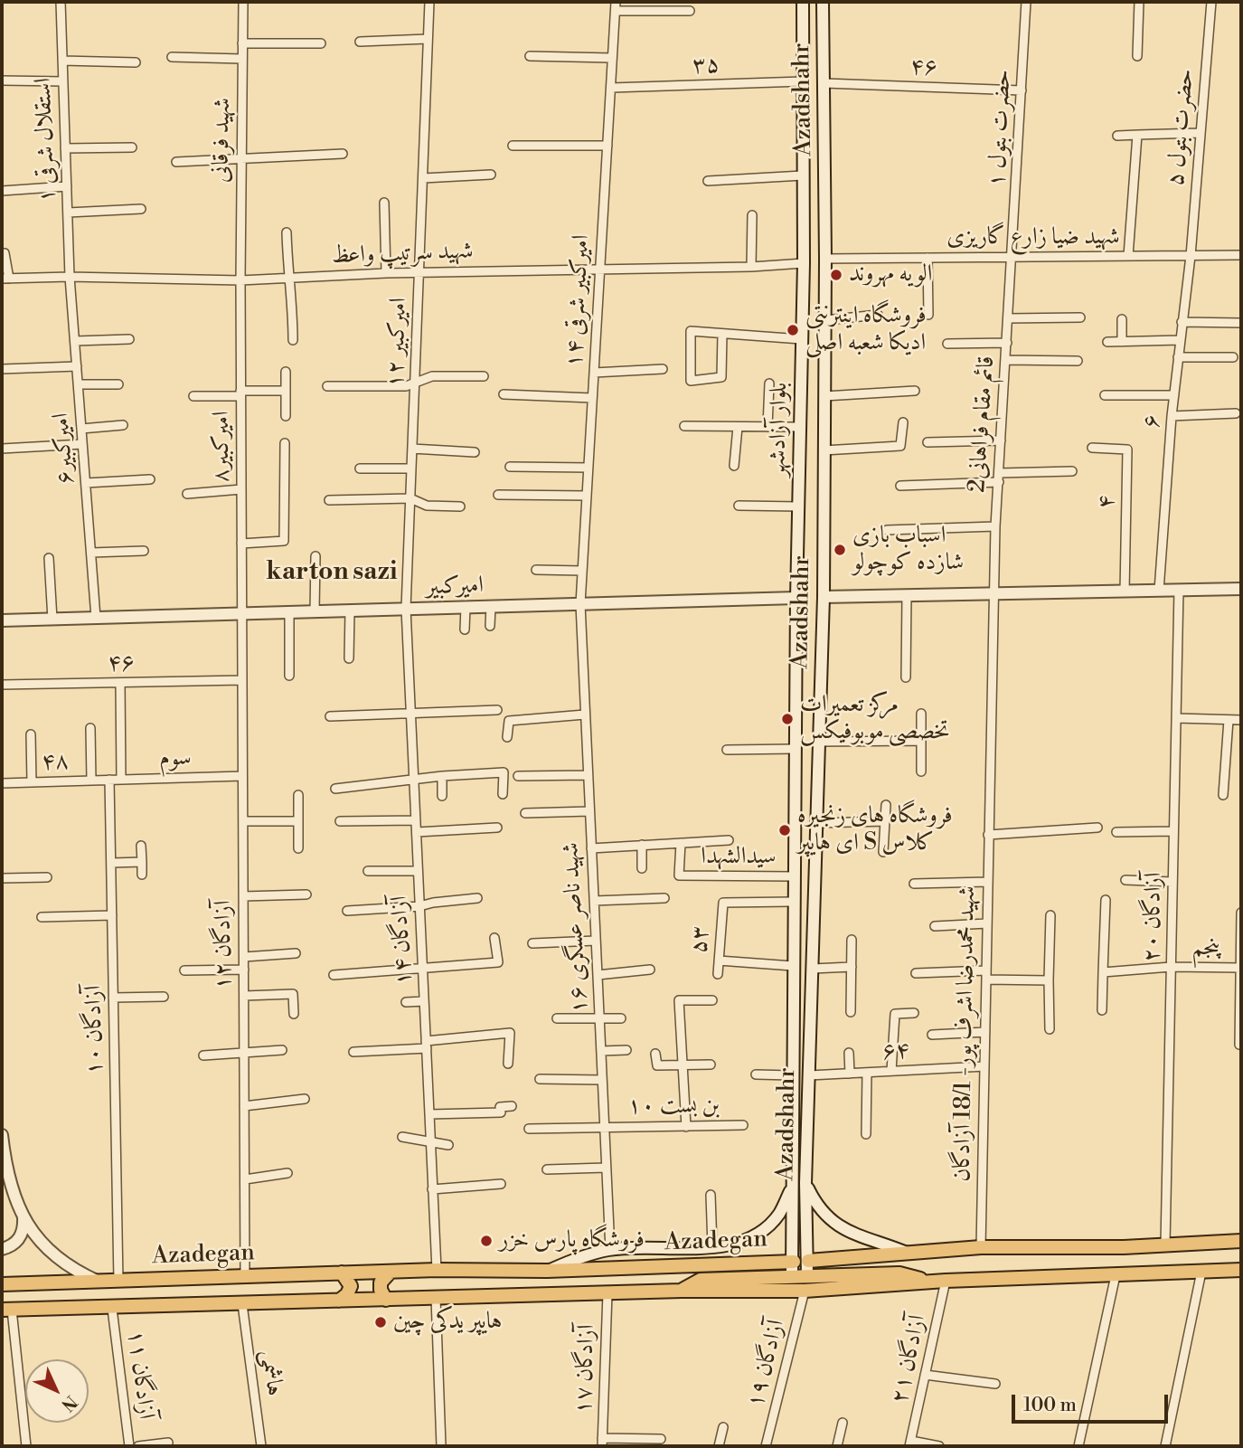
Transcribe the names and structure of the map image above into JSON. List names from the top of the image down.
{
  "streets": {
    "main road": [
      "Azadshahr",
      "بلوار آزادشهر",
      "امیرکبیر",
      "Azadegan"
    ],
    "street": [
      "۳۵",
      "۴۶",
      "حضرت بتول ۵",
      "حضرت بتول ۱",
      "استقلال شرقی ۱",
      "شهید فرقانی",
      "شهید ضیا زارع گاریزی",
      "شهید سرتیپ واعظ",
      "۱۴ امیرکبیر شرقی",
      "امیرکبیر ۱۲",
      "۶",
      "2قائم مقام فراهانی",
      "امیرکبیر۸",
      "امیرکبیر۶",
      "۴",
      "سوم",
      "۴۸",
      "سیدالشهدا",
      "۲۰ آزادگان",
      "۱۶ شهید ناصر عسگری",
      "۵۳",
      "۱۴ آزادگان",
      "۱۲ آزادگان",
      "پنجم",
      "۱۰ آزادگان",
      "شهید محمدرضا اشرف پور- 18/1 آزادگان",
      "۶۴",
      "بن بست ۱۰",
      "۲۱ آزادگان",
      "۱۹ آزادگان",
      "۱۷ آزادگان",
      "هاشمی",
      "۱۱ آزادگان"
    ]
  },
  "crossings": [
    ["۳۵", "۱۴ امیرکبیر شرقی"],
    ["۳۵", "بلوار آزادشهر"],
    ["۴۶", "Azadshahr"],
    ["۴۶", "حضرت بتول ۱"],
    ["۴۶", "۱۲ آزادگان"],
    ["Azadshahr", "شهید ضیا زارع گاریزی"],
    ["Azadshahr", "بلوار آزادشهر"],
    ["Azadshahr", "امیرکبیر"],
    ["Azadshahr", "سیدالشهدا"],
    ["Azadshahr", "۵۳"],
    ["Azadshahr", "۶۴"],
    ["Azadshahr", "Azadegan"],
    ["حضرت بتول ۵", "شهید ضیا زارع گاریزی"],
    ["حضرت بتول ۵", "۶"],
    ["حضرت بتول ۱", "شهید ضیا زارع گاریزی"],
    ["حضرت بتول ۱", "2قائم مقام فراهانی"],
    ["استقلال شرقی ۱", "شهید سرتیپ واعظ"],
    ["استقلال شرقی ۱", "امیرکبیر۶"],
    ["شهید فرقانی", "شهید سرتیپ واعظ"],
    ["شهید فرقانی", "امیرکبیر۸"],
    ["شهید ضیا زارع گاریزی", "۶"],
    ["شهید ضیا زارع گاریزی", "2قائم مقام فراهانی"],
    ["شهید سرتیپ واعظ", "۱۴ امیرکبیر شرقی"],
    ["شهید سرتیپ واعظ", "امیرکبیر ۱۲"],
    ["شهید سرتیپ واعظ", "بلوار آزادشهر"],
    ["شهید سرتیپ واعظ", "امیرکبیر۸"],
    ["شهید سرتیپ واعظ", "امیرکبیر۶"],
    ["۱۴ امیرکبیر شرقی", "امیرکبیر"],
    ["۱۴ امیرکبیر شرقی", "۱۶ شهید ناصر عسگری"],
    ["امیرکبیر ۱۲", "امیرکبیر"],
    ["امیرکبیر ۱۲", "۱۴ آزادگان"],
    ["2قائم مقام فراهانی", "شهید محمدرضا اشرف پور- 18/1 آزادگان"],
    ["بلوار آزادشهر", "امیرکبیر"],
    ["امیرکبیر۸", "امیرکبیر"],
    ["امیرکبیر۸", "۱۲ آزادگان"],
    ["امیرکبیر۶", "امیرکبیر"],
    ["امیرکبیر", "۱۶ شهید ناصر عسگری"],
    ["امیرکبیر", "۱۴ آزادگان"],
    ["امیرکبیر", "۱۲ آزادگان"],
    ["سوم", "۴۸"],
    ["سوم", "۱۲ آزادگان"],
    ["سوم", "۱۰ آزادگان"],
    ["۴۸", "۱۰ آزادگان"],
    ["سیدالشهدا", "۱۶ شهید ناصر عسگری"],
    ["۲۰ آزادگان", "پنجم"],
    ["۲۰ آزادگان", "Azadegan"],
    ["۱۶ شهید ناصر عسگری", "بن بست ۱۰"],
    ["۱۴ آزادگان", "Azadegan"],
    ["۱۲ آزادگان", "Azadegan"],
    ["۱۰ آزادگان", "Azadegan"],
    ["شهید محمدرضا اشرف پور- 18/1 آزادگان", "۶۴"],
    ["شهید محمدرضا اشرف پور- 18/1 آزادگان", "Azadegan"],
    ["Azadegan", "۲۱ آزادگان"],
    ["Azadegan", "۱۹ آزادگان"],
    ["Azadegan", "۱۷ آزادگان"],
    ["Azadegan", "هاشمی"],
    ["Azadegan", "۱۱ آزادگان"]
  ],
  "districts": ["karton sazi"],
  "places": [
    "الویه مهروند",
    "فروشگاه اینترنتی ادیکا شعبه اصلی",
    "اسباب بازی شازده کوچولو",
    "مرکز تعمیرات تخصصی موبوفیکس",
    "فروشگاه های زنجیره ای هایپر S کلاس",
    "فروشگاه پارس خزر",
    "هایپر یدکی چین"
  ],
  "scale_bar": "100 m",
  "north": "bottom right"
}
